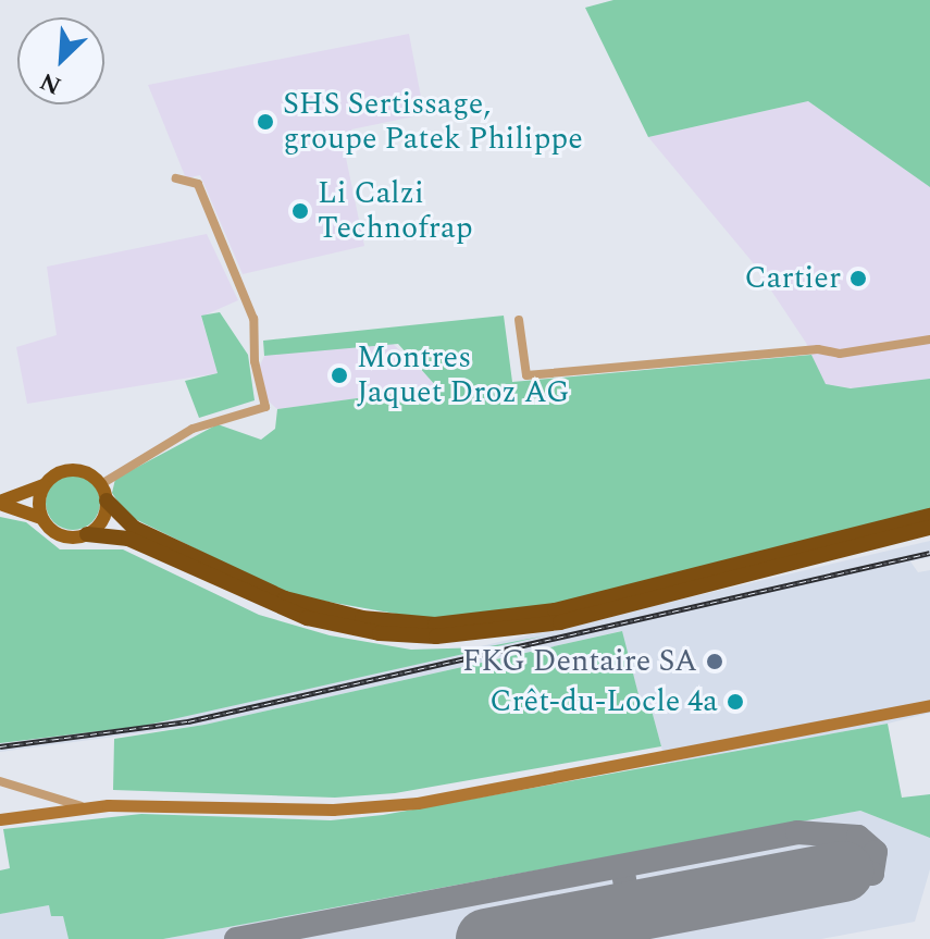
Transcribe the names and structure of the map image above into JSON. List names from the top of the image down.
{
  "places": [
    "SHS Sertissage, groupe Patek Philippe",
    "Li Calzi Technofrap",
    "Cartier",
    "Montres Jaquet Droz AG",
    "FKG Dentaire SA",
    "Crêt-du-Locle 4a"
  ],
  "north": "bottom left"
}
